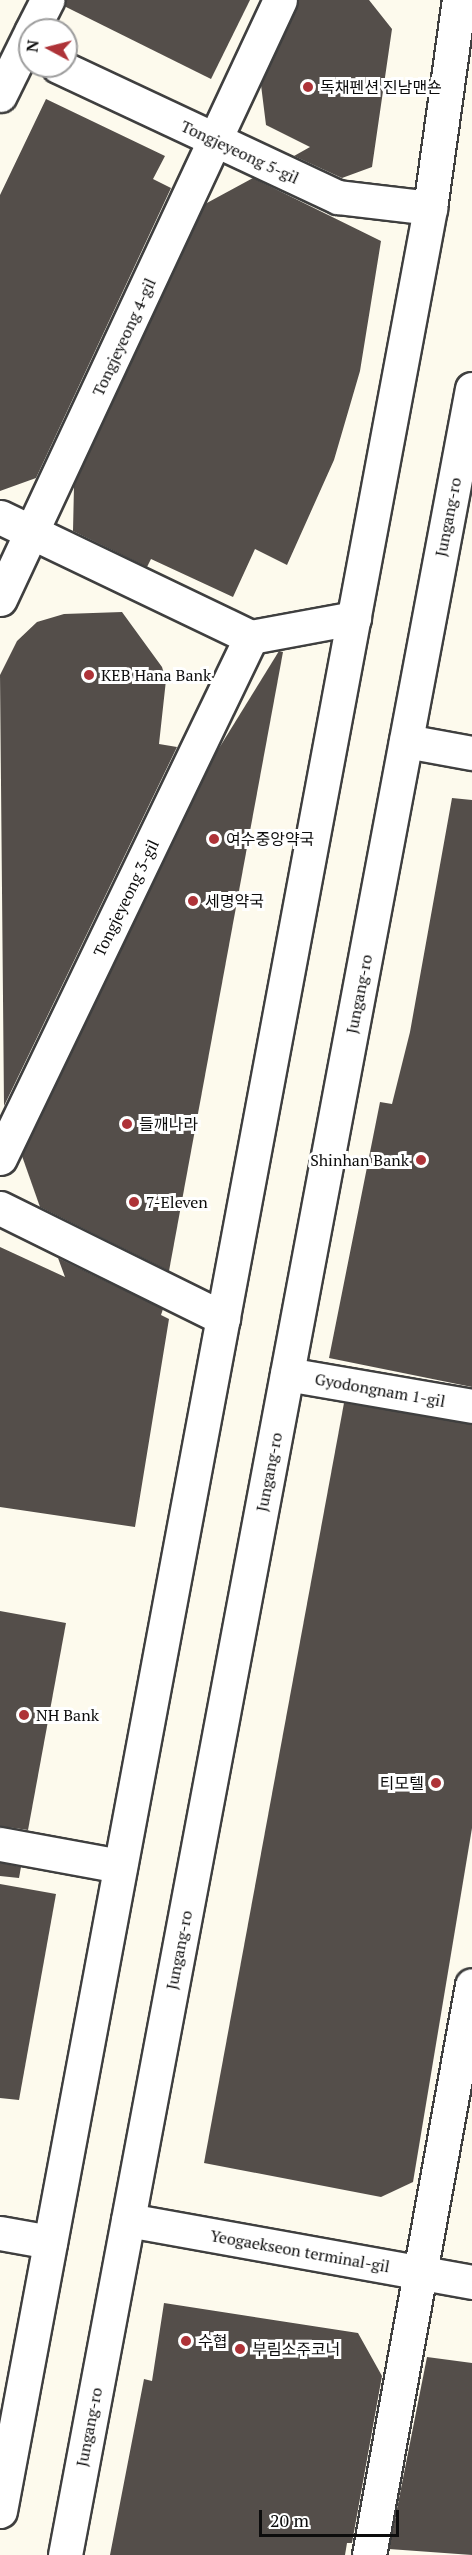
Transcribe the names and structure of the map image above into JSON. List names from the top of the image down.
{
  "streets": {
    "street": [
      "Tongjeyeong 5-gil",
      "Tongjeyeong 4-gil",
      "Jungang-ro",
      "Tongjeyeong 3-gil",
      "Gyodongnam 1-gil",
      "Yeogaekseon terminal-gil"
    ]
  },
  "crossings": [
    ["Tongjeyeong 5-gil", "Tongjeyeong 4-gil"],
    ["Jungang-ro", "Gyodongnam 1-gil"],
    ["Jungang-ro", "Yeogaekseon terminal-gil"]
  ],
  "places": [
    "독채펜션 진남맨숀",
    "KEB Hana Bank",
    "여수중앙약국",
    "세명약국",
    "들깨나라",
    "Shinhan Bank",
    "7-Eleven",
    "NH Bank",
    "티모텔",
    "수협",
    "부림소주코너"
  ],
  "scale_bar": "20 m",
  "north": "left"
}
